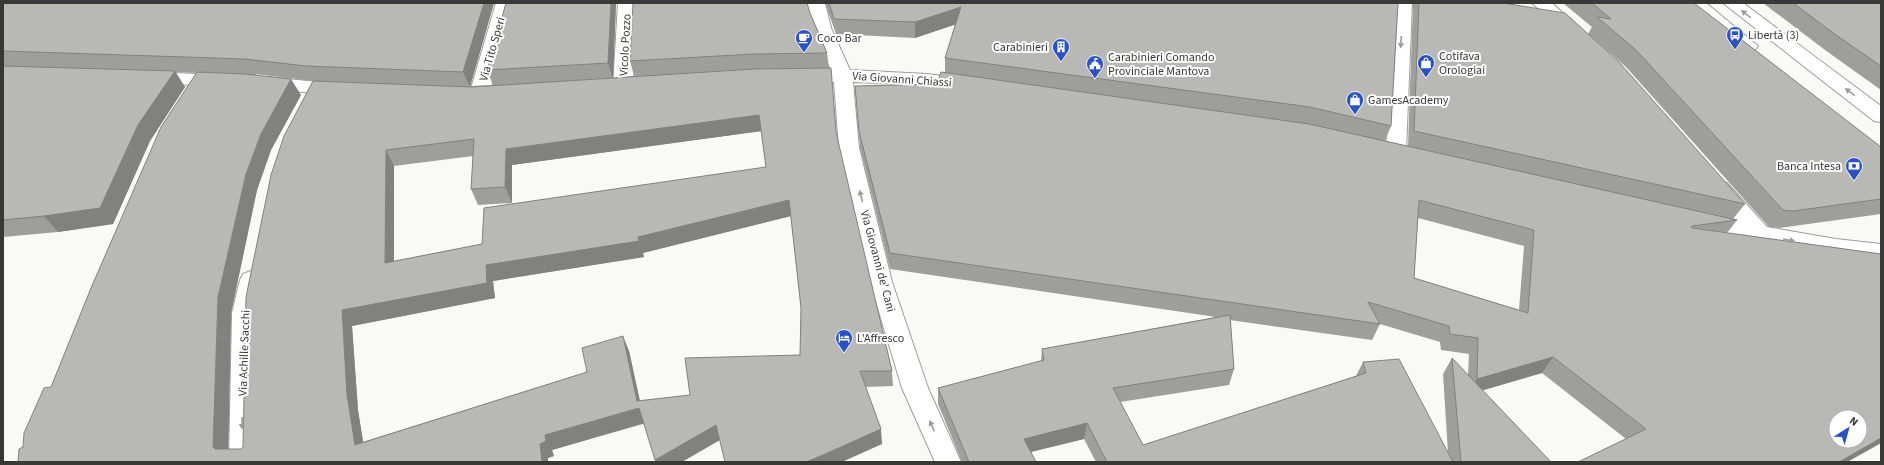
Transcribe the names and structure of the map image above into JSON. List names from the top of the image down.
{
  "streets": {
    "street": [
      "Vicolo Pozzo",
      "Via Tito Speri",
      "Via Giovanni Chiassi",
      "Via Giovanni de' Cani",
      "Via Achille Sacchi"
    ]
  },
  "crossings": [
    ["Via Giovanni Chiassi", "Via Giovanni de' Cani"]
  ],
  "one_way": ["Via Giovanni de' Cani", "Via Achille Sacchi"],
  "places": {
    "bus stop": ["Libertà (3)"],
    "cafe": ["Coco Bar"],
    "building": ["Carabinieri"],
    "shop": ["Cotifava Orologiai", "GamesAcademy"],
    "public building": ["Carabinieri Comando Provinciale Mantova"],
    "bank": ["Banca Intesa"],
    "hotel": ["L'Affresco"]
  },
  "north": "top right"
}
